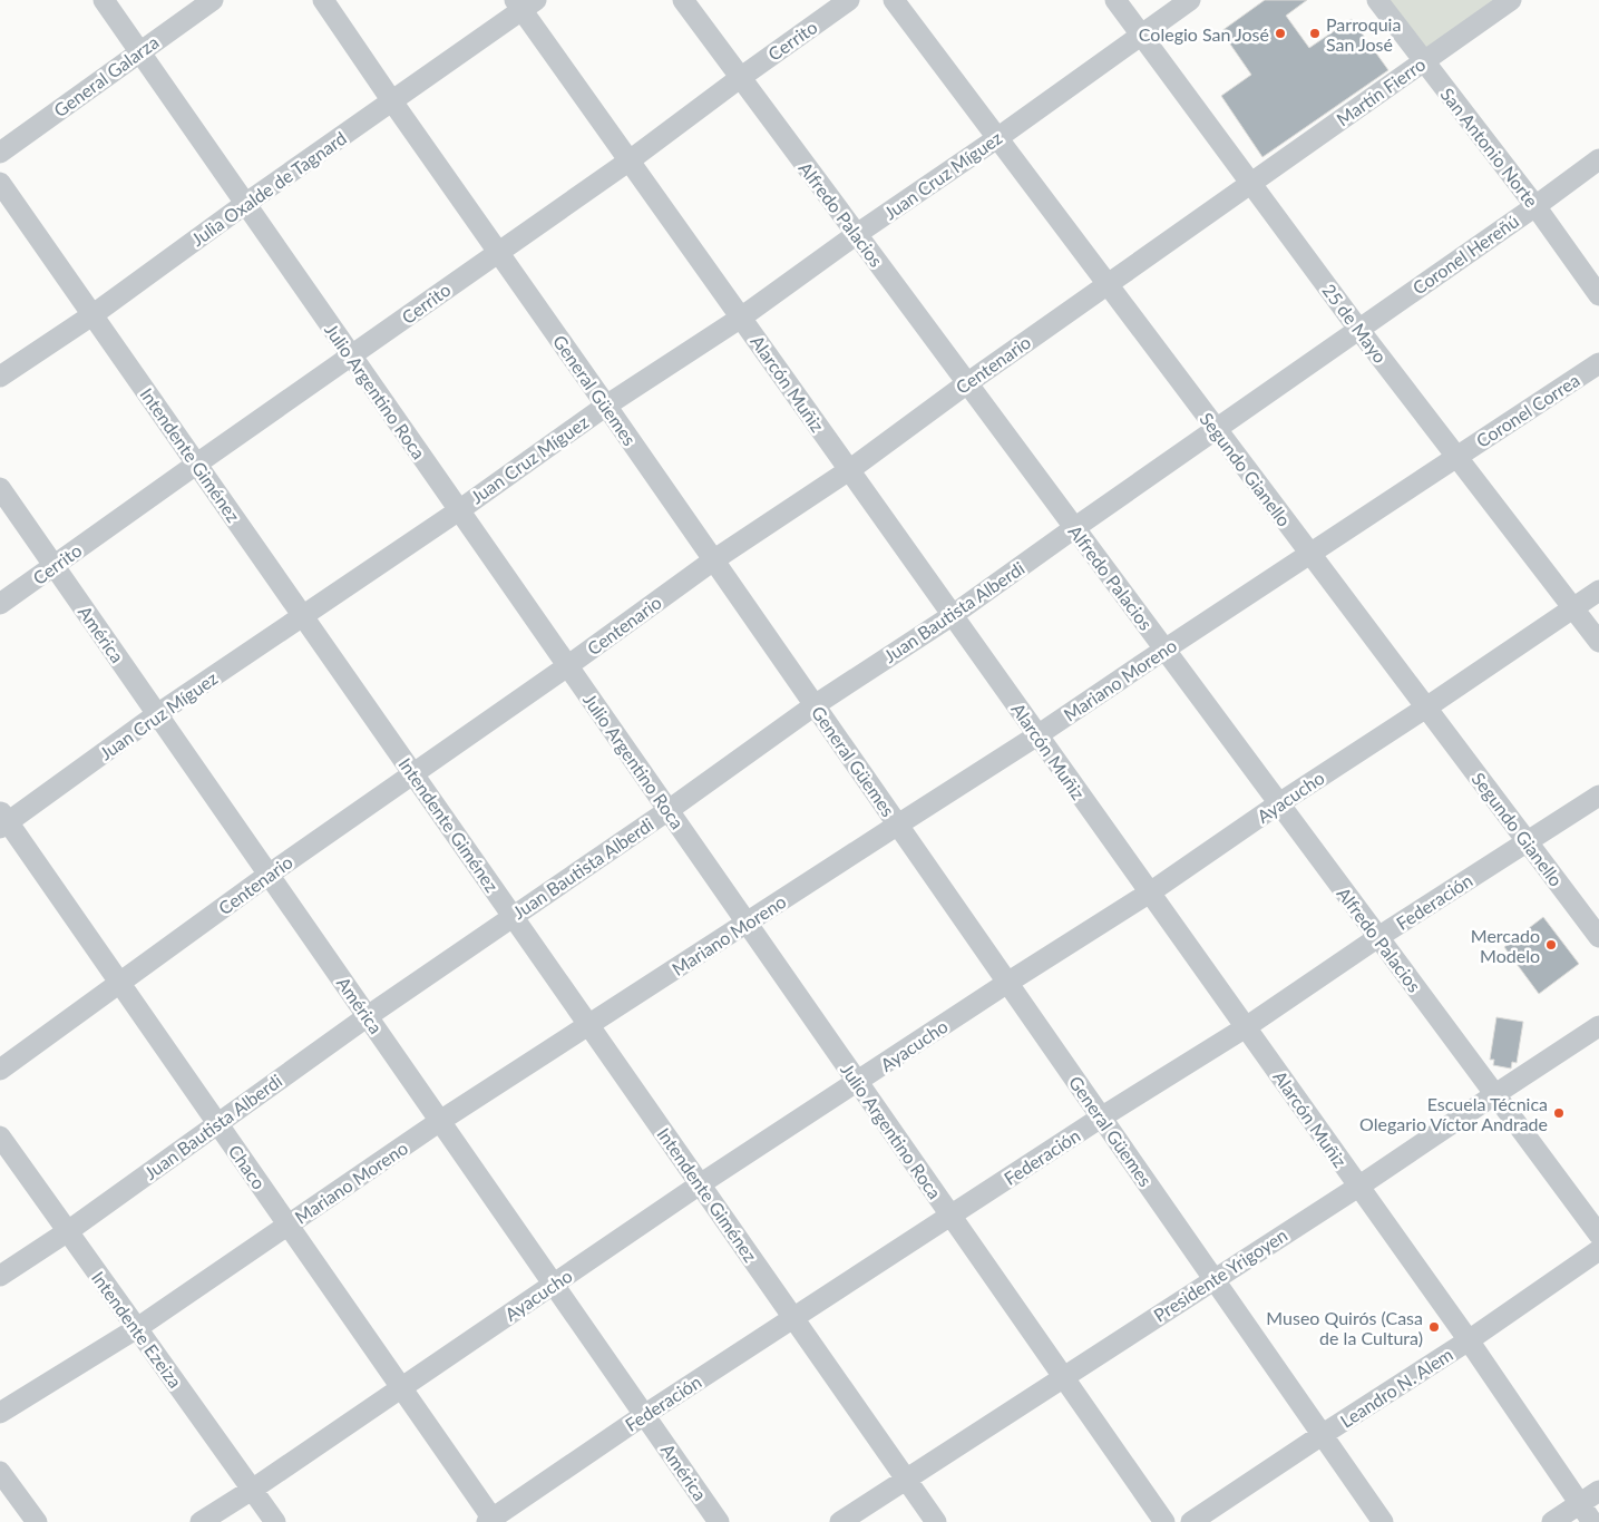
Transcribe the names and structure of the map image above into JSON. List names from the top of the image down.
{
  "streets": {
    "street": [
      "Cerrito",
      "General Galarza",
      "Martín Fierro",
      "San Antonio Norte",
      "Juan Cruz Míguez",
      "Julia Oxalde de Tagnard",
      "Alfredo Palacios",
      "Coronel Hereñú",
      "25 de Mayo",
      "Centenario",
      "Alarcón Muñiz",
      "General Güemes",
      "Julio Argentino Roca",
      "Coronel Correa",
      "Intendente Giménez",
      "Segundo Gianello",
      "Juan Bautista Alberdi",
      "América",
      "Mariano Moreno",
      "Ayacucho",
      "Federación",
      "Chaco",
      "Presidente Yrigoyen",
      "Intendente Ezeiza",
      "Leandro N. Alem"
    ]
  },
  "crossings": [
    ["Cerrito", "Alfredo Palacios"],
    ["Cerrito", "Alarcón Muñiz"],
    ["Cerrito", "General Güemes"],
    ["Cerrito", "Julio Argentino Roca"],
    ["Cerrito", "Intendente Giménez"],
    ["Cerrito", "América"],
    ["General Galarza", "Julio Argentino Roca"],
    ["Martín Fierro", "San Antonio Norte"],
    ["Martín Fierro", "25 de Mayo"],
    ["Martín Fierro", "Centenario"],
    ["San Antonio Norte", "Coronel Hereñú"],
    ["Juan Cruz Míguez", "Alfredo Palacios"],
    ["Juan Cruz Míguez", "25 de Mayo"],
    ["Juan Cruz Míguez", "Alarcón Muñiz"],
    ["Juan Cruz Míguez", "General Güemes"],
    ["Juan Cruz Míguez", "Julio Argentino Roca"],
    ["Juan Cruz Míguez", "Intendente Giménez"],
    ["Juan Cruz Míguez", "Segundo Gianello"],
    ["Juan Cruz Míguez", "América"],
    ["Juan Cruz Míguez", "Chaco"],
    ["Julia Oxalde de Tagnard", "Alarcón Muñiz"],
    ["Julia Oxalde de Tagnard", "General Güemes"],
    ["Julia Oxalde de Tagnard", "Julio Argentino Roca"],
    ["Julia Oxalde de Tagnard", "Intendente Giménez"],
    ["Alfredo Palacios", "Centenario"],
    ["Alfredo Palacios", "Juan Bautista Alberdi"],
    ["Alfredo Palacios", "Mariano Moreno"],
    ["Alfredo Palacios", "Ayacucho"],
    ["Alfredo Palacios", "Federación"],
    ["Alfredo Palacios", "Presidente Yrigoyen"],
    ["Coronel Hereñú", "25 de Mayo"],
    ["Coronel Hereñú", "Juan Bautista Alberdi"],
    ["25 de Mayo", "Centenario"],
    ["25 de Mayo", "Coronel Correa"],
    ["25 de Mayo", "Juan Bautista Alberdi"],
    ["25 de Mayo", "Mariano Moreno"],
    ["25 de Mayo", "Ayacucho"],
    ["Centenario", "Alarcón Muñiz"],
    ["Centenario", "General Güemes"],
    ["Centenario", "Julio Argentino Roca"],
    ["Centenario", "Intendente Giménez"],
    ["Centenario", "Segundo Gianello"],
    ["Centenario", "América"],
    ["Centenario", "Chaco"],
    ["Alarcón Muñiz", "Juan Bautista Alberdi"],
    ["Alarcón Muñiz", "Mariano Moreno"],
    ["Alarcón Muñiz", "Ayacucho"],
    ["Alarcón Muñiz", "Federación"],
    ["Alarcón Muñiz", "Presidente Yrigoyen"],
    ["Alarcón Muñiz", "Leandro N. Alem"],
    ["General Güemes", "Juan Bautista Alberdi"],
    ["General Güemes", "Mariano Moreno"],
    ["General Güemes", "Ayacucho"],
    ["General Güemes", "Federación"],
    ["General Güemes", "Presidente Yrigoyen"],
    ["General Güemes", "Leandro N. Alem"],
    ["Julio Argentino Roca", "Juan Bautista Alberdi"],
    ["Julio Argentino Roca", "Mariano Moreno"],
    ["Julio Argentino Roca", "Ayacucho"],
    ["Julio Argentino Roca", "Federación"],
    ["Julio Argentino Roca", "Presidente Yrigoyen"],
    ["Coronel Correa", "Mariano Moreno"],
    ["Intendente Giménez", "Juan Bautista Alberdi"],
    ["Intendente Giménez", "Mariano Moreno"],
    ["Intendente Giménez", "Ayacucho"],
    ["Intendente Giménez", "Federación"],
    ["Intendente Giménez", "Presidente Yrigoyen"],
    ["Segundo Gianello", "Juan Bautista Alberdi"],
    ["Segundo Gianello", "Mariano Moreno"],
    ["Segundo Gianello", "Ayacucho"],
    ["Segundo Gianello", "Federación"],
    ["Juan Bautista Alberdi", "América"],
    ["Juan Bautista Alberdi", "Chaco"],
    ["Juan Bautista Alberdi", "Intendente Ezeiza"],
    ["América", "Mariano Moreno"],
    ["América", "Ayacucho"],
    ["América", "Federación"],
    ["Mariano Moreno", "Chaco"],
    ["Mariano Moreno", "Intendente Ezeiza"],
    ["Ayacucho", "Chaco"],
    ["Ayacucho", "Intendente Ezeiza"],
    ["Federación", "Chaco"]
  ],
  "places": [
    "Colegio San José",
    "Parroquia San José",
    "Mercado Modelo",
    "Escuela Técnica Olegario Víctor Andrade",
    "Museo Quirós (Casa de la Cultura)"
  ]
}
